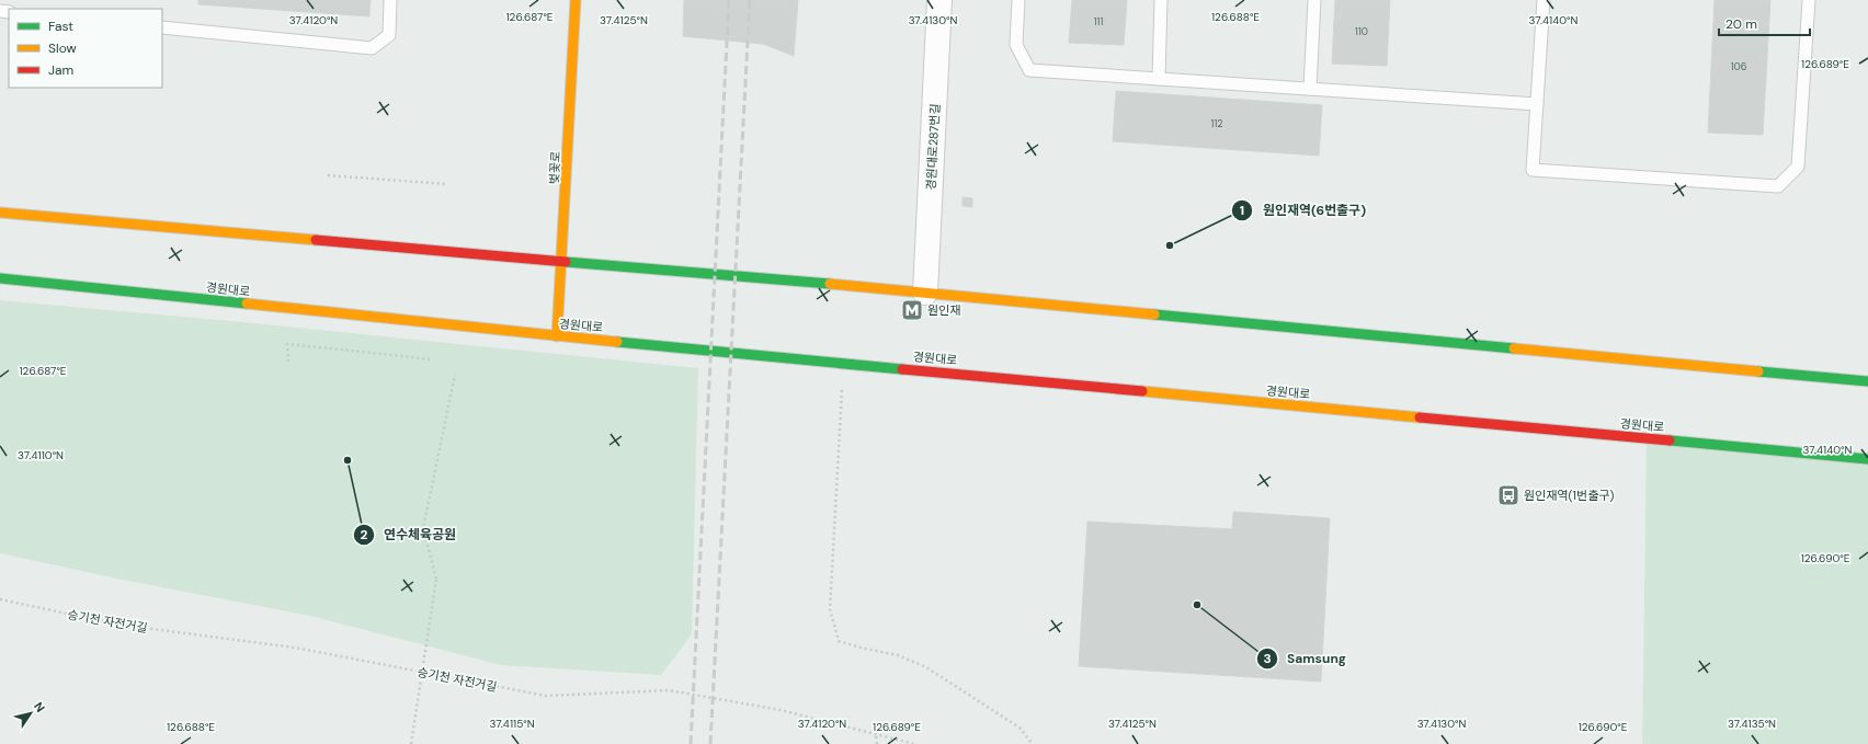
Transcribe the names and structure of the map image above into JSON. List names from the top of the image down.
{
  "streets": {
    "main road": ["벚꽃로", "경원대로"],
    "street": ["경원대로287번길"],
    "path": ["승기천 자전거길"]
  },
  "crossings": [
    ["벚꽃로", "경원대로"]
  ],
  "places": {
    "other": ["원인재역(6번출구)", "연수체육공원", "Samsung"],
    "metro station": ["원인재"],
    "bus stop": ["원인재역(1번출구)"]
  },
  "house_numbers": [
    "111",
    "110",
    "106",
    "112"
  ],
  "legend": ["Fast", "Slow", "Jam"],
  "scale_bar": "20 m",
  "north": "top right",
  "coordinates": [
    "126.688°E",
    "126.687°E",
    "37.4120°N",
    "37.4125°N",
    "37.4130°N",
    "37.4140°N",
    "126.689°E",
    "37.4110°N",
    "126.690°E",
    "37.4115°N",
    "37.4135°N"
  ]
}
